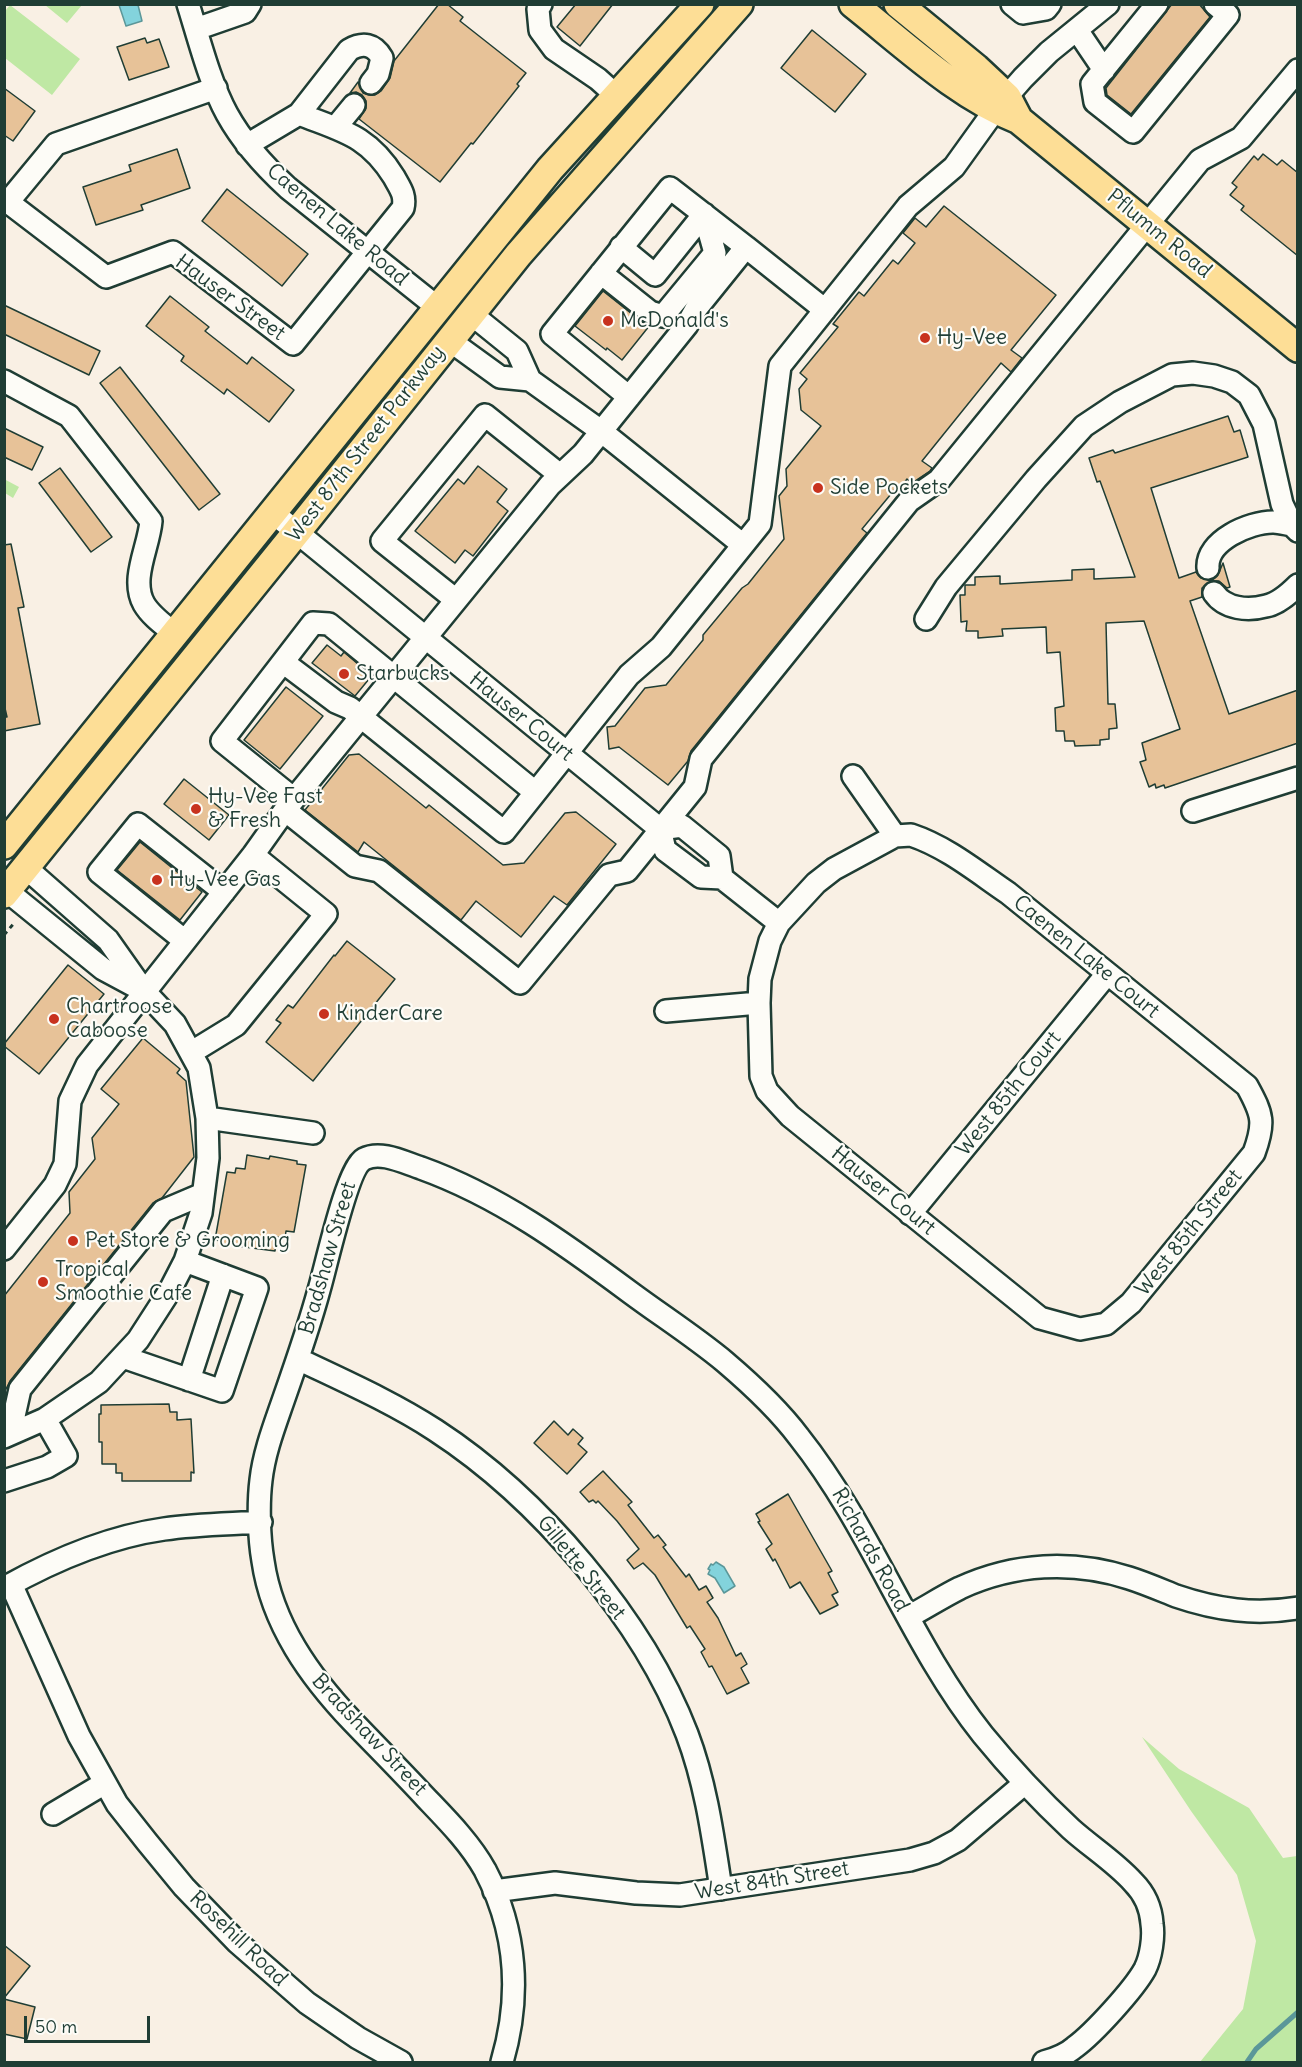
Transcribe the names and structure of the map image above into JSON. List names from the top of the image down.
{
  "streets": {
    "main road": ["Pflumm Road", "West 87th Street Parkway"],
    "street": [
      "Caenen Lake Road",
      "Hauser Street",
      "Hauser Court",
      "Caenen Lake Court",
      "West 85th Court",
      "West 85th Street",
      "Bradshaw Street",
      "Richards Road",
      "Gillette Street",
      "West 84th Street",
      "Rosehill Road"
    ]
  },
  "crossings": [
    ["Caenen Lake Road", "Hauser Street"],
    ["Caenen Lake Road", "West 87th Street Parkway"],
    ["West 87th Street Parkway", "Hauser Court"],
    ["Hauser Court", "West 85th Court"],
    ["Hauser Court", "West 85th Street"],
    ["Caenen Lake Court", "West 85th Court"],
    ["Caenen Lake Court", "West 85th Street"],
    ["Bradshaw Street", "Richards Road"],
    ["Bradshaw Street", "Gillette Street"],
    ["Bradshaw Street", "West 84th Street"],
    ["Bradshaw Street", "Rosehill Road"],
    ["Richards Road", "West 84th Street"],
    ["Gillette Street", "West 84th Street"]
  ],
  "places": [
    "McDonald's",
    "Hy-Vee",
    "Side Pockets",
    "Starbucks",
    "Hy-Vee Fast & Fresh",
    "Hy-Vee Gas",
    "KinderCare",
    "Chartroose Caboose",
    "Pet Store & Grooming",
    "Tropical Smoothie Cafe"
  ],
  "scale_bar": "50 m"
}
